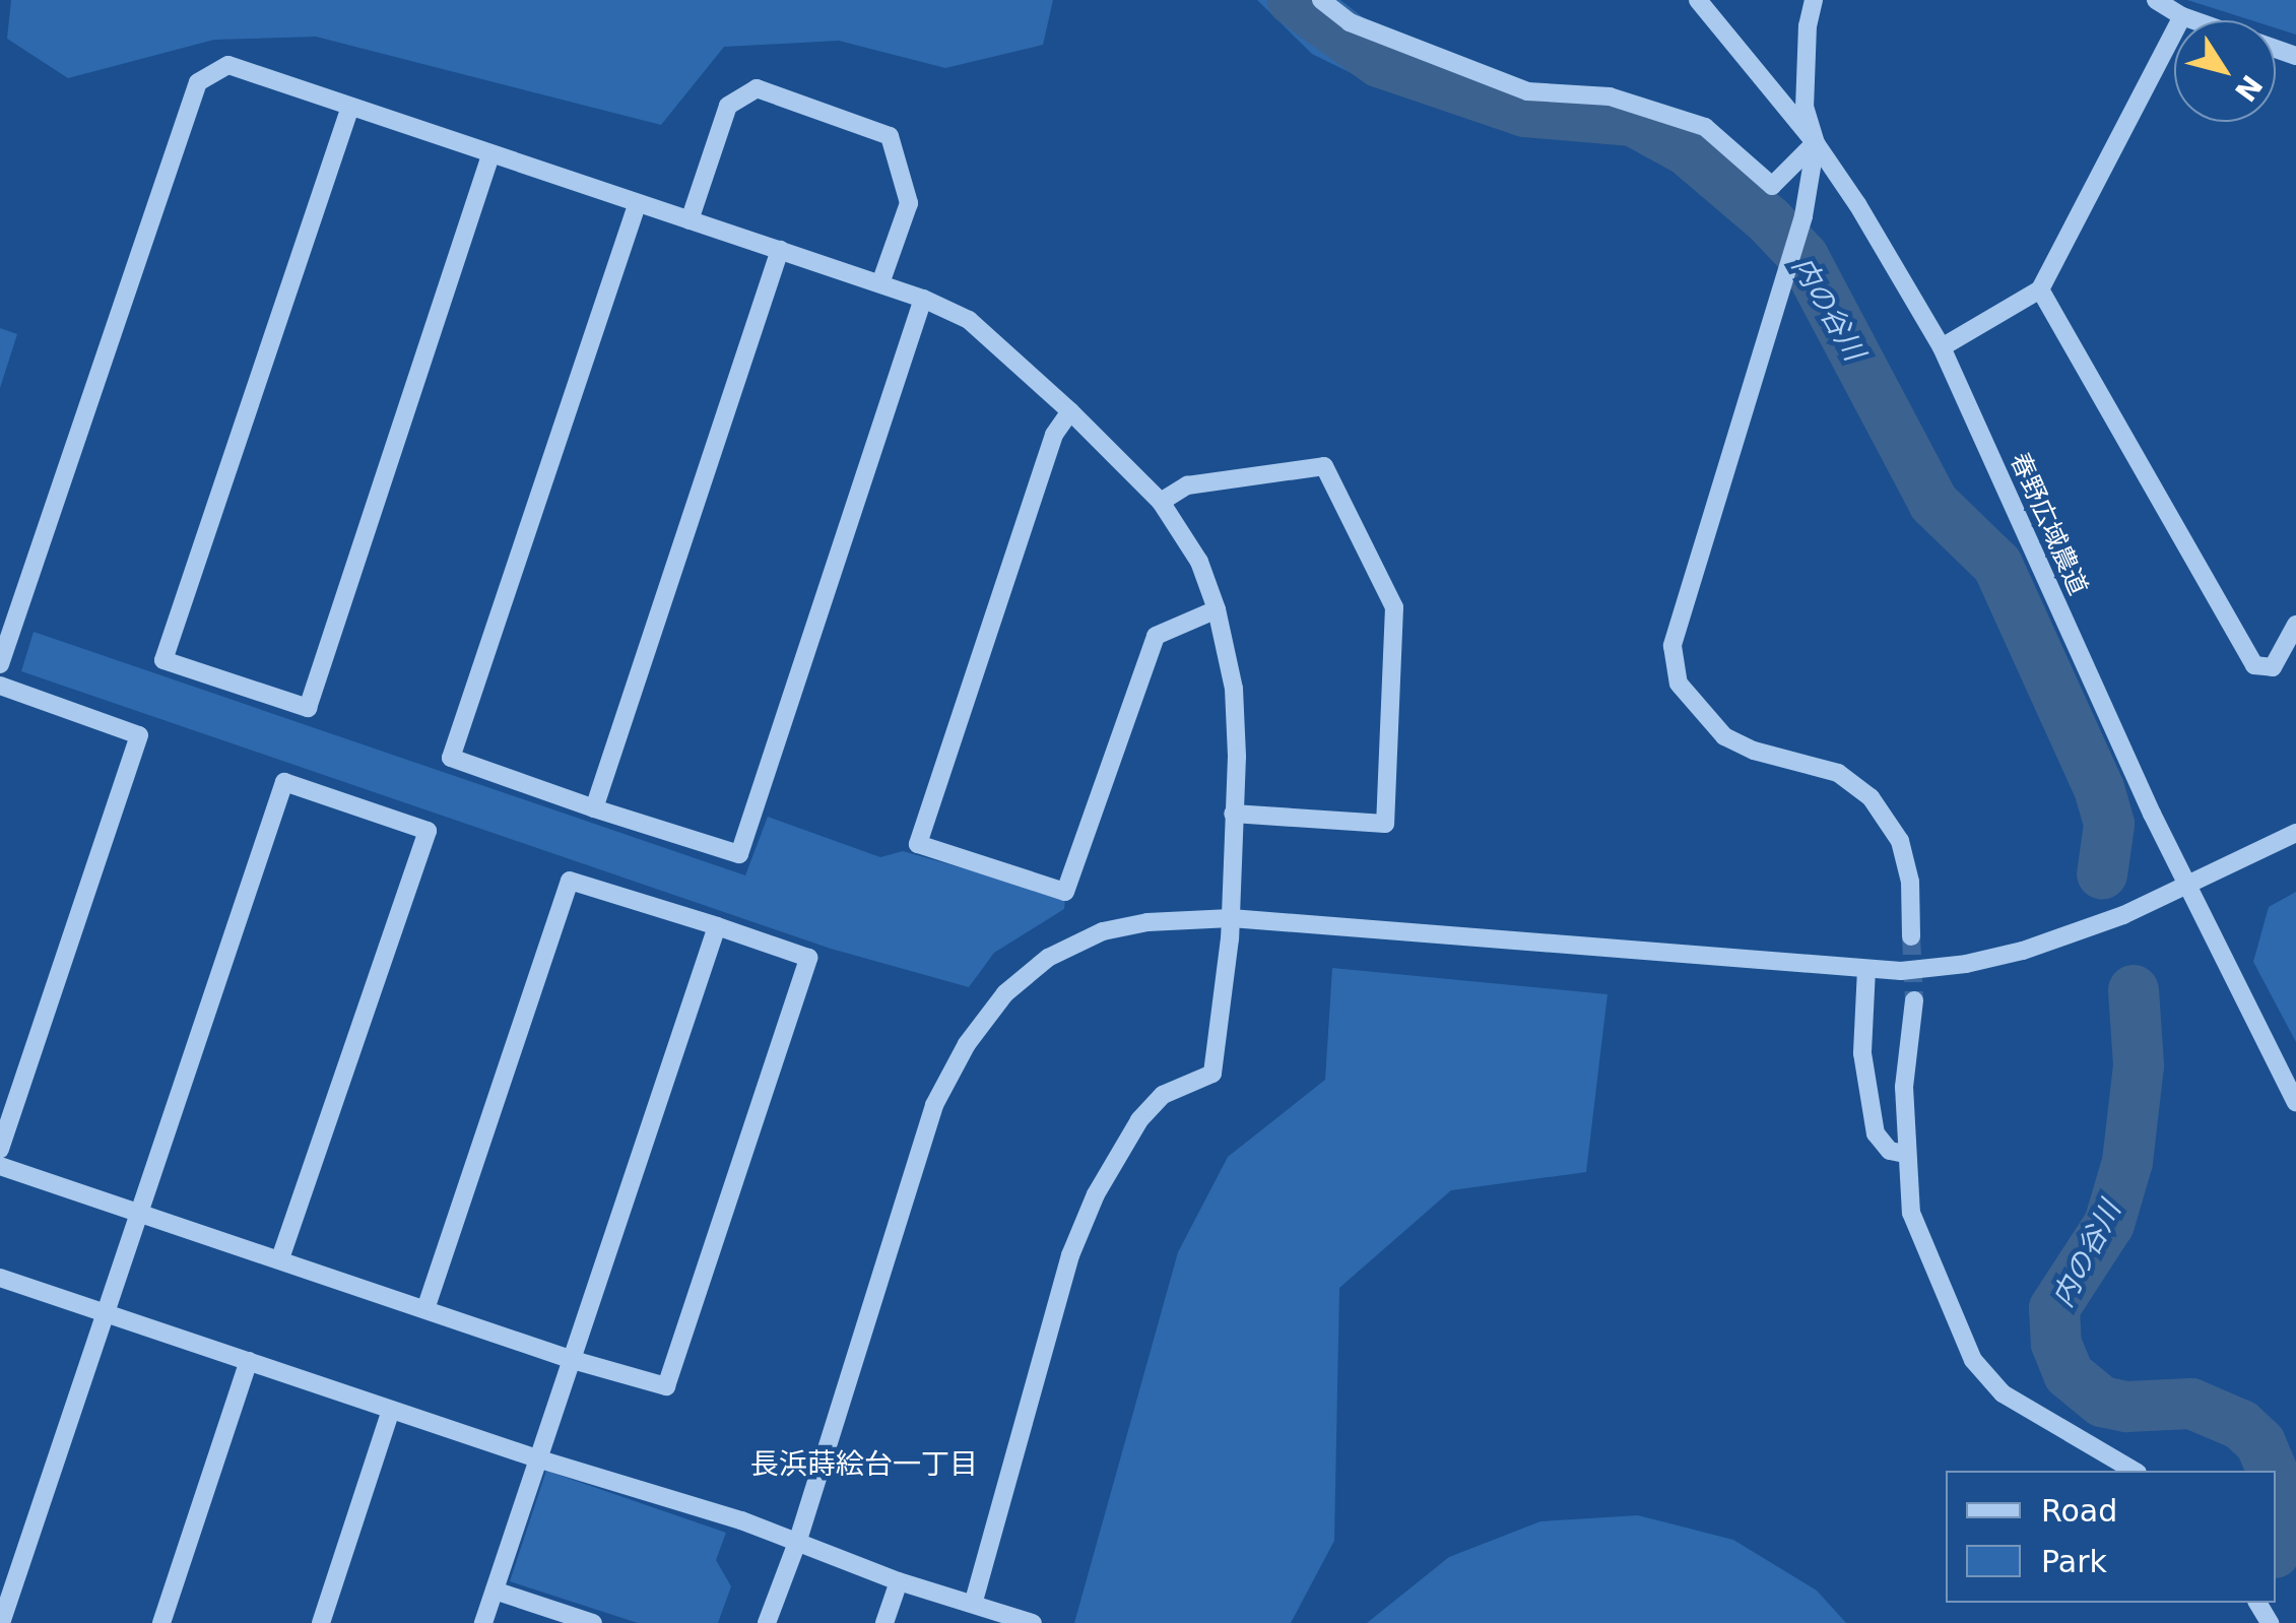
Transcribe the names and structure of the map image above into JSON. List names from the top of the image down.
{
  "streets": {
    "street": ["春野広域農道"]
  },
  "districts": ["長浜蒔絵台一丁目"],
  "water": ["内の谷川"],
  "legend": ["Road", "Park"],
  "north": "bottom right"
}
